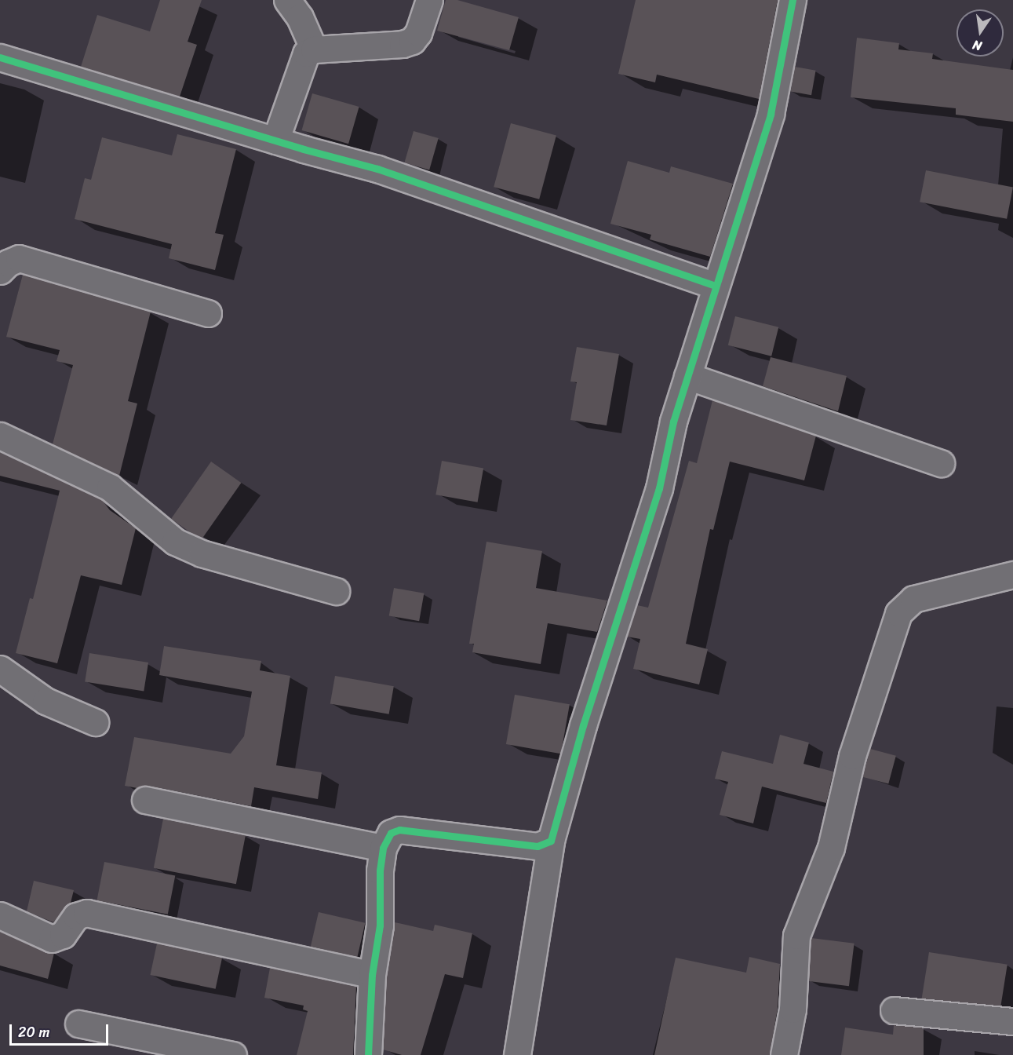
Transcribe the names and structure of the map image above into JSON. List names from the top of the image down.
{
  "scale_bar": "20 m",
  "north": "bottom"
}
